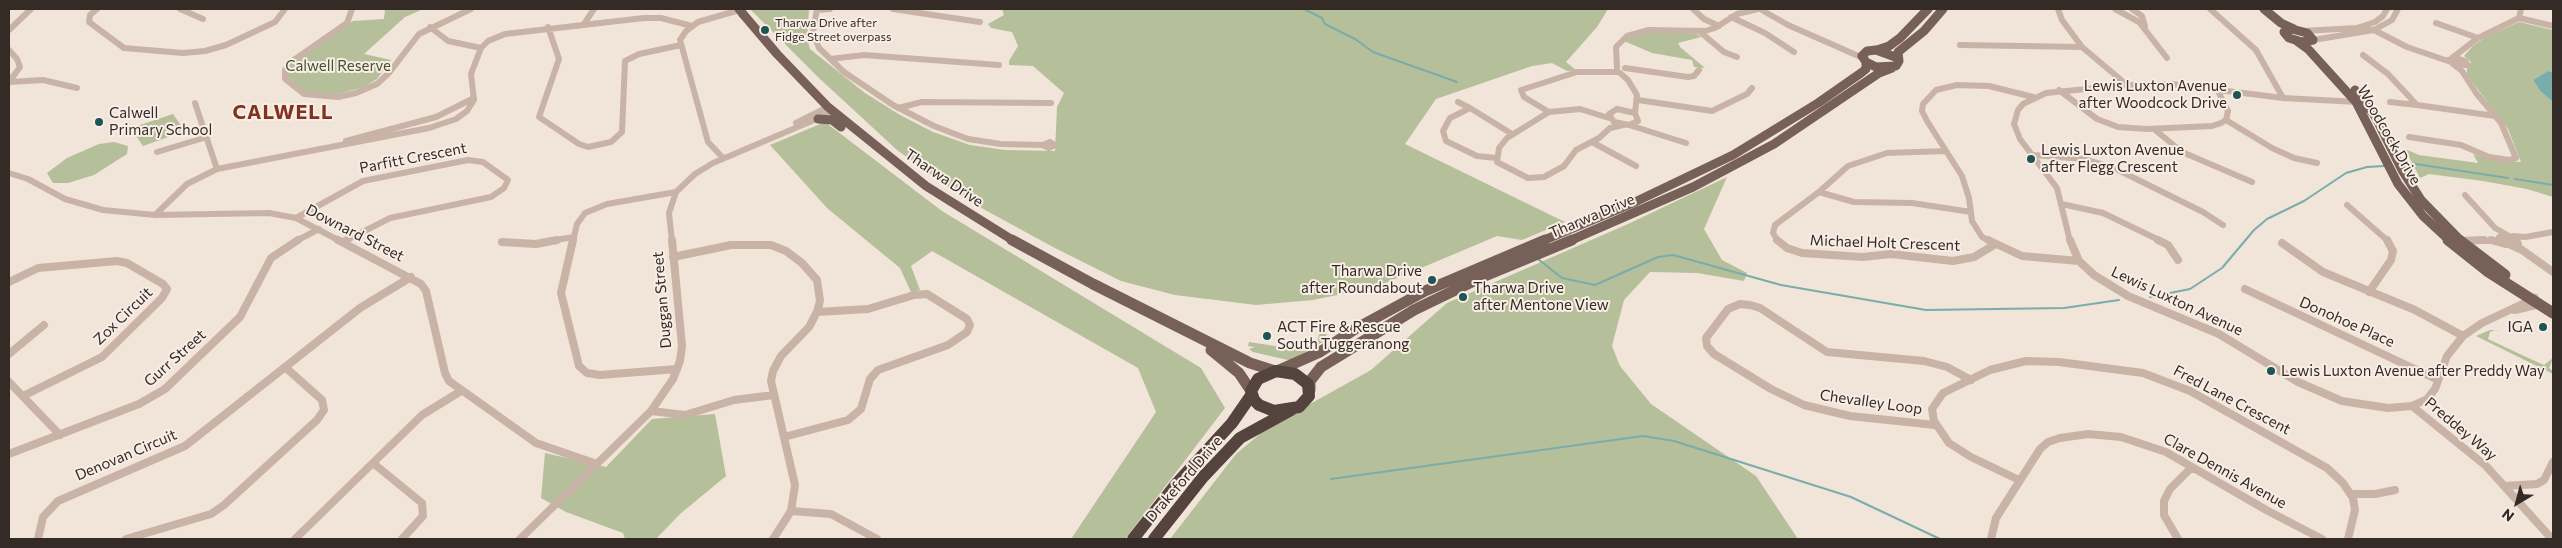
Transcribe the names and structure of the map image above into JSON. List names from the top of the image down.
{
  "streets": {
    "highway": ["Drakeford Drive"],
    "main road": ["Woodcock Drive", "Tharwa Drive"],
    "street": [
      "Parfitt Crescent",
      "Downard Street",
      "Michael Holt Crescent",
      "Duggan Street",
      "Lewis Luxton Avenue",
      "Zox Circuit",
      "Donohoe Place",
      "Gurr Street",
      "Fred Lane Crescent",
      "Chevalley Loop",
      "Preddey Way",
      "Denovan Circuit",
      "Clare Dennis Avenue"
    ]
  },
  "crossings": [
    ["Parfitt Crescent", "Downard Street"],
    ["Tharwa Drive", "Drakeford Drive"],
    ["Downard Street", "Duggan Street"],
    ["Downard Street", "Gurr Street"],
    ["Downard Street", "Denovan Circuit"],
    ["Lewis Luxton Avenue", "Preddey Way"],
    ["Fred Lane Crescent", "Chevalley Loop"]
  ],
  "districts": ["CALWELL"],
  "parks": ["Calwell Reserve"],
  "places": [
    "Tharwa Drive after Fidge Street overpass",
    "Lewis Luxton Avenue after Woodcock Drive",
    "Calwell Primary School",
    "Lewis Luxton Avenue after Flegg Crescent",
    "Tharwa Drive after Roundabout",
    "Tharwa Drive after Mentone View",
    "IGA",
    "ACT Fire & Rescue South Tuggeranong",
    "Lewis Luxton Avenue after Preddy Way"
  ],
  "north": "bottom left"
}
